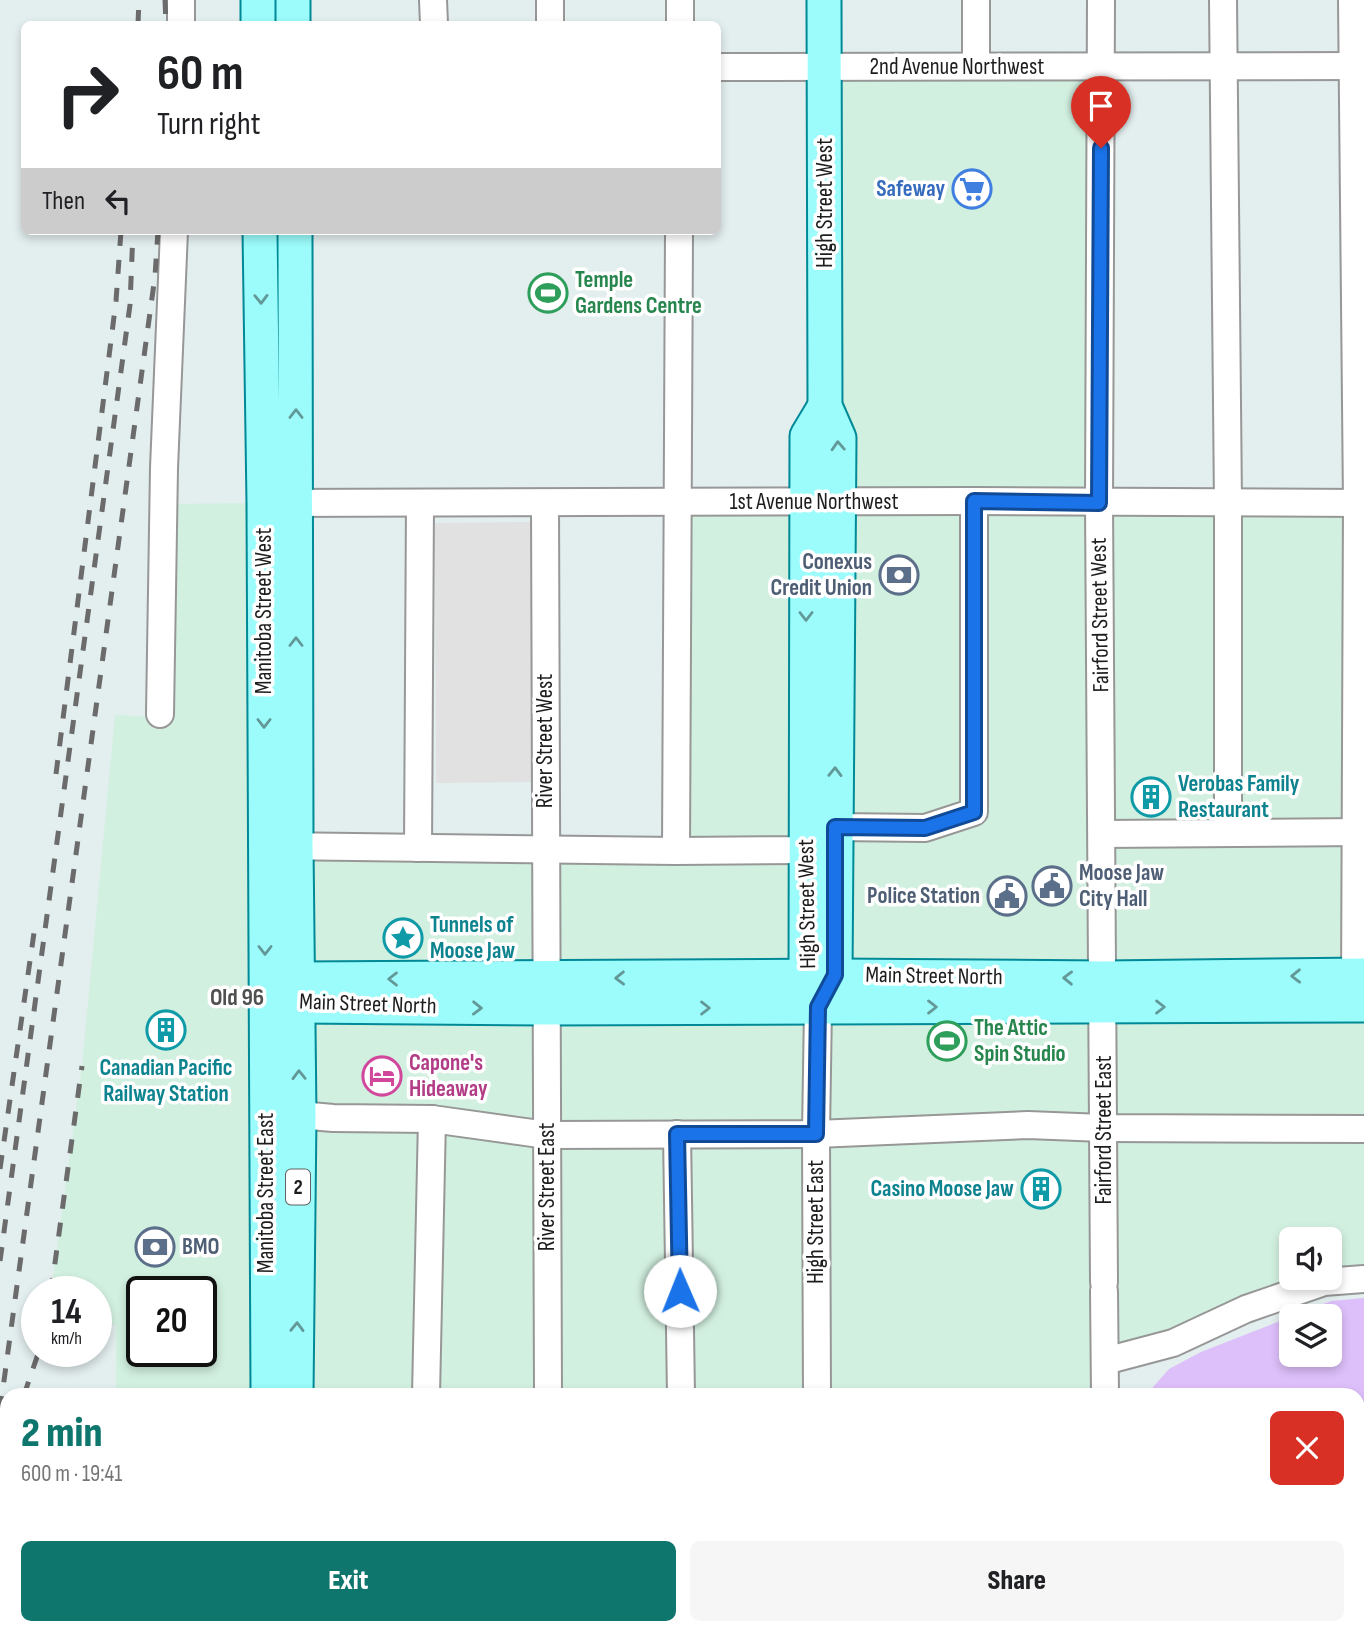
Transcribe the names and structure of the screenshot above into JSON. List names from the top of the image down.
{
  "streets": {
    "main road": [
      "High Street West",
      "Manitoba Street West",
      "Main Street North",
      "2",
      "Manitoba Street East"
    ],
    "street": [
      "2nd Avenue Northwest",
      "1st Avenue Northwest",
      "Fairford Street West",
      "River Street West",
      "Fairford Street East",
      "River Street East",
      "High Street East"
    ]
  },
  "crossings": [
    ["2nd Avenue Northwest", "High Street West"],
    ["2nd Avenue Northwest", "Fairford Street West"],
    ["High Street West", "1st Avenue Northwest"],
    ["High Street West", "Main Street North"],
    ["High Street West", "High Street East"],
    ["1st Avenue Northwest", "Manitoba Street West"],
    ["1st Avenue Northwest", "Fairford Street West"],
    ["1st Avenue Northwest", "River Street West"],
    ["Manitoba Street West", "Main Street North"],
    ["Manitoba Street West", "Manitoba Street East"],
    ["Fairford Street West", "Main Street North"],
    ["Fairford Street West", "Fairford Street East"],
    ["River Street West", "Main Street North"],
    ["River Street West", "River Street East"],
    ["Main Street North", "Fairford Street East"],
    ["Main Street North", "River Street East"],
    ["Main Street North", "Manitoba Street East"],
    ["Main Street North", "High Street East"]
  ],
  "districts": ["Old 96"],
  "places": {
    "supermarket": ["Safeway"],
    "sports": ["Temple Gardens Centre", "The Attic Spin Studio"],
    "bank": ["Conexus Credit Union", "BMO"],
    "building": ["Verobas Family Restaurant", "Canadian Pacific Railway Station", "Casino Moose Jaw"],
    "public building": ["Moose Jaw City Hall", "Police Station"],
    "place": ["Tunnels of Moose Jaw"],
    "hotel": ["Capone's Hideaway"]
  },
  "page": {
    "turn": ["60 m", "Turn right"],
    "then": "Then",
    "speed": "14 km/h",
    "limit": "20",
    "heading": ["2 min", "600 m · 19:41"],
    "buttons": ["Exit", "Share"]
  }
}
